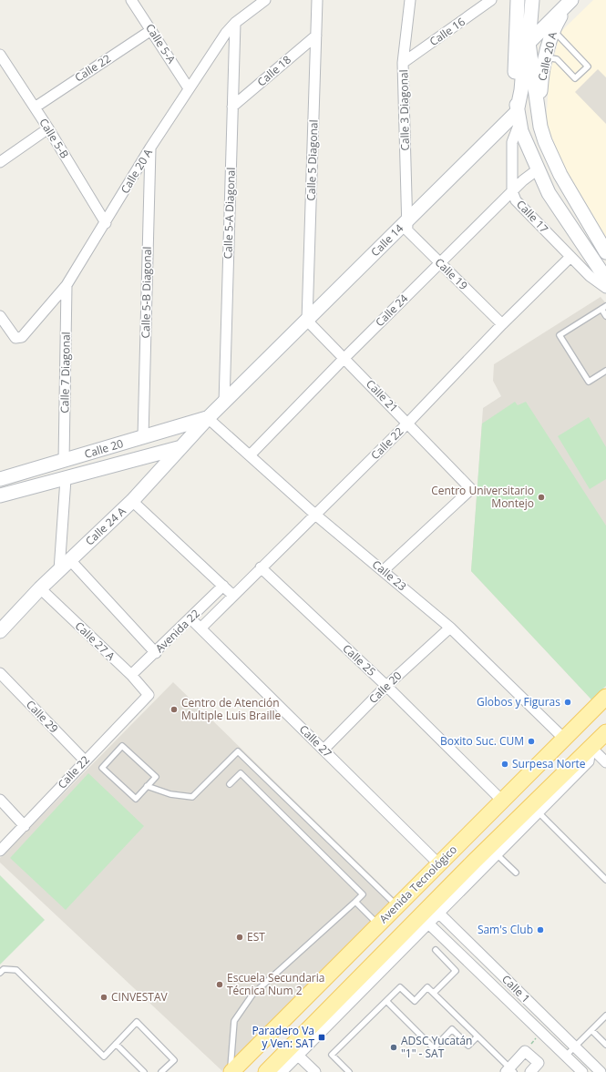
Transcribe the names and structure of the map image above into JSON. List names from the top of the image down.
{
  "streets": {
    "main road": ["Avenida Tecnológico"],
    "street": [
      "Calle 16",
      "Calle 5-A",
      "Calle 20 A",
      "Calle 22",
      "Calle 18",
      "Calle 3 Diagonal",
      "Calle 5-B",
      "Calle 5 Diagonal",
      "Calle 5-A Diagonal",
      "Calle 17",
      "Calle 14",
      "Calle 19",
      "Calle 5-B Diagonal",
      "Calle 24",
      "Calle 7 Diagonal",
      "Calle 21",
      "Calle 20",
      "Calle 24 A",
      "Calle 23",
      "Avenida 22",
      "Calle 27 A",
      "Calle 25",
      "Calle 29",
      "Calle 27",
      "Calle 1"
    ]
  },
  "crossings": [
    ["Calle 16", "Calle 3 Diagonal"],
    ["Calle 5-A", "Calle 20 A"],
    ["Calle 5-A", "Calle 22"],
    ["Calle 20 A", "Calle 5-B"],
    ["Calle 20 A", "Calle 5-A Diagonal"],
    ["Calle 20 A", "Calle 5-B Diagonal"],
    ["Calle 20 A", "Calle 7 Diagonal"],
    ["Calle 22", "Calle 5-B"],
    ["Calle 22", "Calle 17"],
    ["Calle 22", "Calle 19"],
    ["Calle 22", "Calle 21"],
    ["Calle 22", "Calle 23"],
    ["Calle 22", "Calle 27 A"],
    ["Calle 22", "Calle 25"],
    ["Calle 22", "Calle 29"],
    ["Calle 22", "Calle 27"],
    ["Calle 18", "Calle 5 Diagonal"],
    ["Calle 18", "Calle 5-A Diagonal"],
    ["Calle 3 Diagonal", "Calle 14"],
    ["Calle 3 Diagonal", "Calle 19"],
    ["Calle 5 Diagonal", "Calle 14"],
    ["Calle 5 Diagonal", "Calle 21"],
    ["Calle 5-A Diagonal", "Calle 14"],
    ["Calle 17", "Calle 14"],
    ["Calle 17", "Calle 24"],
    ["Calle 14", "Calle 19"],
    ["Calle 14", "Calle 21"],
    ["Calle 14", "Calle 20"],
    ["Calle 14", "Calle 24 A"],
    ["Calle 14", "Calle 23"],
    ["Calle 19", "Calle 24"],
    ["Calle 5-B Diagonal", "Calle 20"],
    ["Calle 24", "Calle 21"],
    ["Calle 24", "Calle 23"],
    ["Calle 7 Diagonal", "Calle 20"],
    ["Calle 21", "Calle 23"],
    ["Calle 20", "Calle 24 A"],
    ["Calle 20", "Calle 23"],
    ["Calle 20", "Calle 25"],
    ["Calle 20", "Calle 27"],
    ["Calle 24 A", "Calle 23"],
    ["Calle 24 A", "Calle 27 A"],
    ["Calle 23", "Avenida Tecnológico"],
    ["Avenida 22", "Calle 27 A"],
    ["Avenida 22", "Calle 27"],
    ["Calle 25", "Avenida Tecnológico"],
    ["Calle 27", "Avenida Tecnológico"]
  ],
  "places": {
    "other": [
      "Centro Universitario Montejo",
      "Globos y Figuras",
      "Centro de Atención Multiple Luis Braille",
      "Boxito Suc. CUM",
      "Surpesa Norte",
      "Sam's Club",
      "EST",
      "Escuela Secundaria Técnica Num 2",
      "CINVESTAV",
      "ADSC Yucatán \"1\" - SAT"
    ],
    "transit": ["Paradero Va y Ven: SAT"]
  }
}
